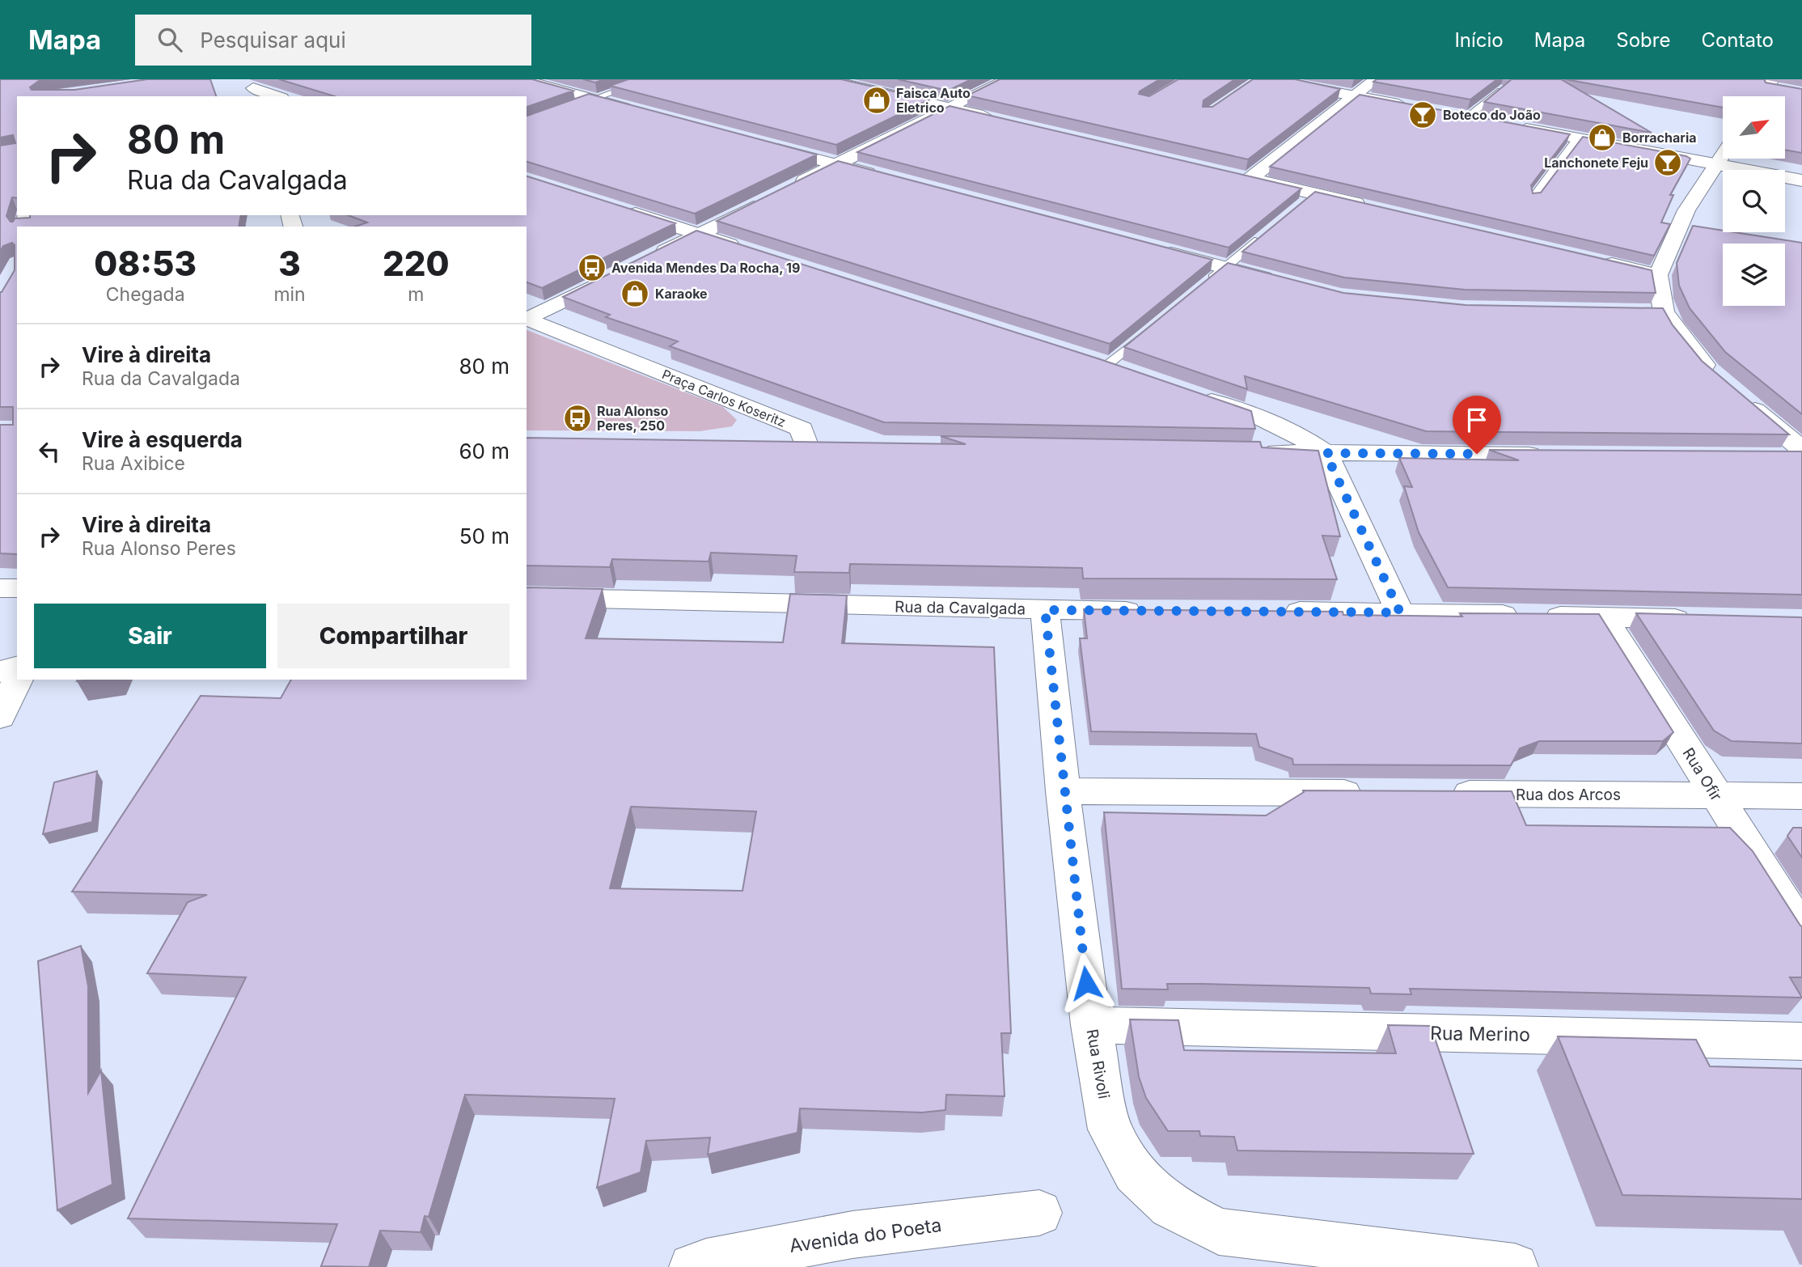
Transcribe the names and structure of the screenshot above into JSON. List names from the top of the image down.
{
  "streets": {
    "street": [
      "Praça Carlos Koseritz",
      "Rua da Cavalgada",
      "Rua Ofir",
      "Rua dos Arcos",
      "Rua Merino",
      "Rua Rivoli",
      "Avenida do Poeta"
    ]
  },
  "crossings": [
    ["Rua da Cavalgada", "Rua Rivoli"],
    ["Rua Ofir", "Rua dos Arcos"],
    ["Rua Merino", "Rua Rivoli"]
  ],
  "places": {
    "shop": ["Faisca Auto Eletrico", "Borracharia", "Karaoke"],
    "bar": ["Boteco do João", "Lanchonete Feju"],
    "bus stop": ["Avenida Mendes Da Rocha, 19", "Rua Alonso Peres, 250"]
  },
  "north": "top right",
  "page": {
    "header": "Mapa",
    "search": "Pesquisar aqui",
    "nav": [
      "Início",
      "Mapa",
      "Sobre",
      "Contato"
    ],
    "turn": ["80 m", "Rua da Cavalgada"],
    "eta": [
      "08:53",
      "Chegada",
      "3",
      "min",
      "220",
      "m"
    ],
    "list": [
      {
        "name": "Vire à direita",
        "note": "Rua da Cavalgada",
        "value": "80 m"
      },
      {
        "name": "Vire à esquerda",
        "note": "Rua Axibice",
        "value": "60 m"
      },
      {
        "name": "Vire à direita",
        "note": "Rua Alonso Peres",
        "value": "50 m"
      }
    ],
    "buttons": ["Sair", "Compartilhar"]
  }
}
